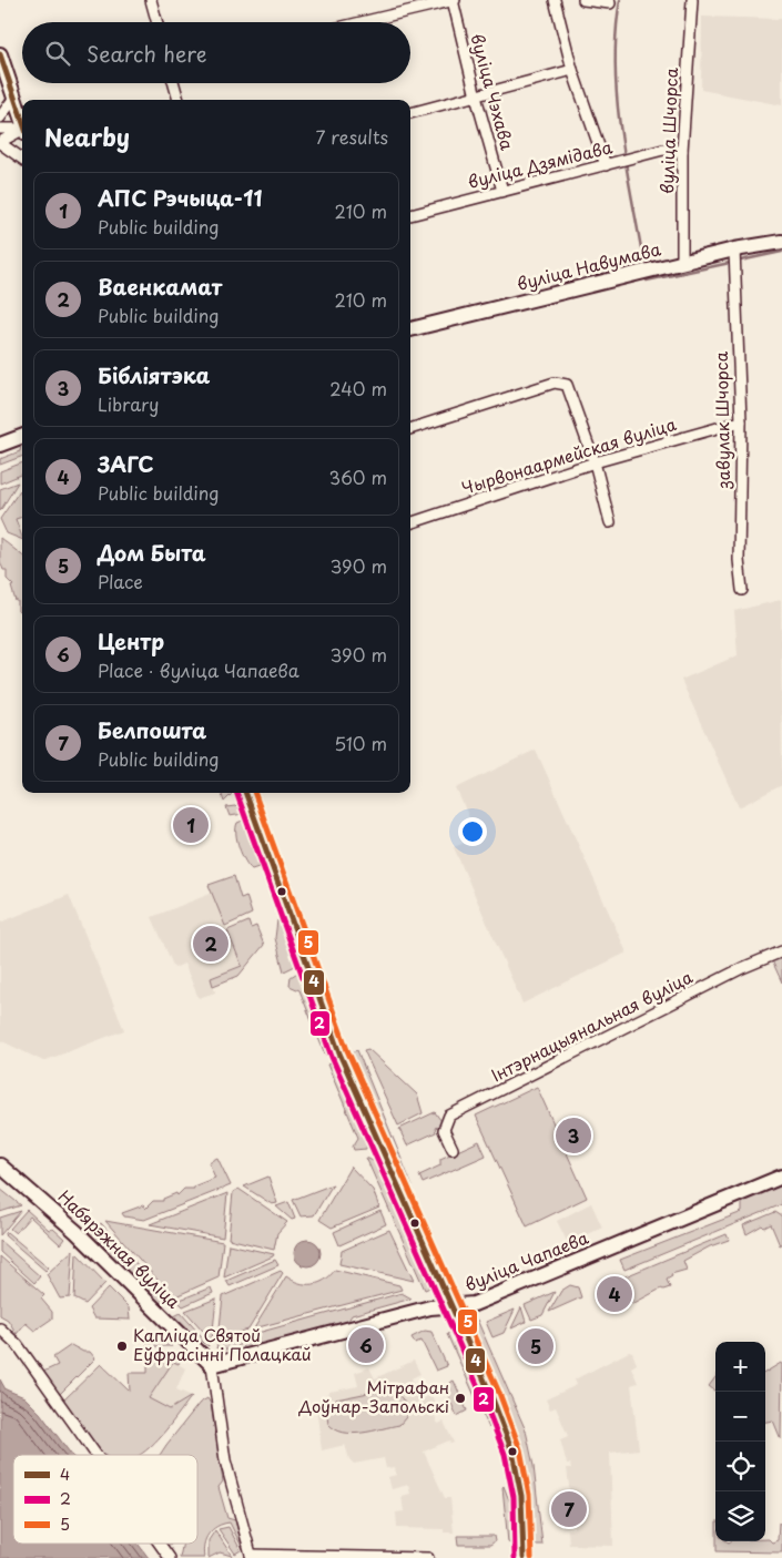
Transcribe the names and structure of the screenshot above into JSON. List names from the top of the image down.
{
  "streets": {
    "street": [
      "вуліца Чэхава",
      "вуліца Шчорса",
      "вуліца Дзямідава",
      "вуліца Навумава",
      "завулак Шчорса",
      "Чырвонаармейская вуліца",
      "Інтэрнацыянальная вуліца",
      "Набярэжная вуліца",
      "вуліца Чапаева"
    ]
  },
  "crossings": [
    ["вуліца Чэхава", "вуліца Дзямідава"],
    ["вуліца Шчорса", "вуліца Дзямідава"],
    ["вуліца Шчорса", "вуліца Навумава"],
    ["вуліца Навумава", "завулак Шчорса"],
    ["завулак Шчорса", "Чырвонаармейская вуліца"],
    ["Набярэжная вуліца", "вуліца Чапаева"]
  ],
  "places": ["Капліца Святой Еўфрасінні Полацкай", "Мітрафан Доўнар-Запольскі"],
  "lines": ["transit line 4", "transit line 2", "transit line 5"],
  "legend": ["4", "2", "5"],
  "page": {
    "search": "Search here",
    "heading": ["Nearby", "7 results"],
    "list": [
      {
        "mark": "1",
        "name": "АПС Рэчыца-11",
        "note": "Public building",
        "value": "210 m"
      },
      {
        "mark": "2",
        "name": "Ваенкамат",
        "note": "Public building",
        "value": "210 m"
      },
      {
        "mark": "3",
        "name": "Бібліятэка",
        "note": "Library",
        "value": "240 m"
      },
      {
        "mark": "4",
        "name": "ЗАГС",
        "note": "Public building",
        "value": "360 m"
      },
      {
        "mark": "5",
        "name": "Дом Быта",
        "note": "Place",
        "value": "390 m"
      },
      {
        "mark": "6",
        "name": "Центр",
        "note": "Place · вуліца Чапаева",
        "value": "390 m"
      },
      {
        "mark": "7",
        "name": "Белпошта",
        "note": "Public building",
        "value": "510 m"
      }
    ],
    "pins": [
      "1",
      "2",
      "3",
      "4",
      "6",
      "5",
      "7"
    ],
    "map_buttons": ["+", "−"]
  }
}
